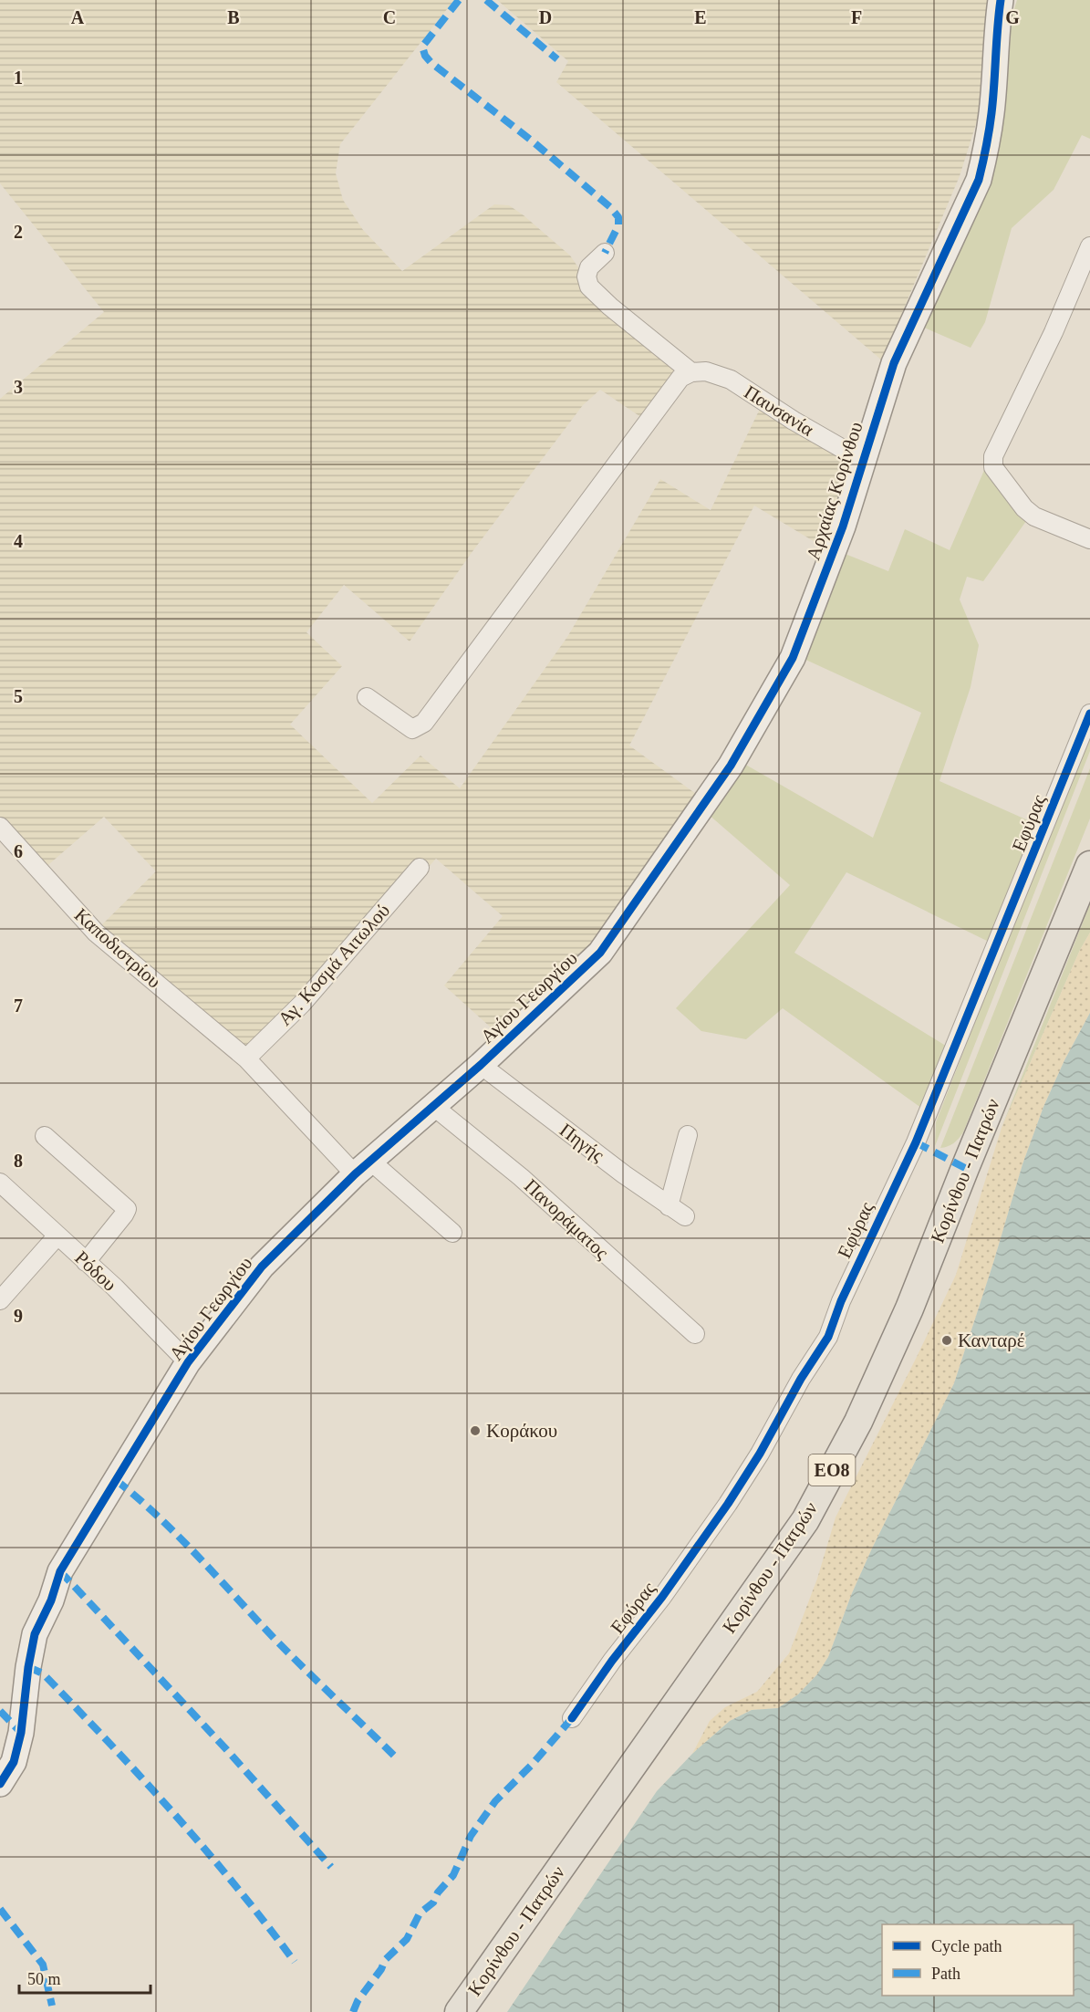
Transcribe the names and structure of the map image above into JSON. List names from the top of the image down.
{
  "streets": {
    "main road": ["Κορίνθου - Πατρών", "ΕΟ8"],
    "street": [
      "Παυσανία",
      "Αρχαίας Κορίνθου",
      "Εφύρας",
      "Καποδιστρίου",
      "Αγ. Κοσμά Αιτωλού",
      "Αγίου Γεωργίου",
      "Πηγής",
      "Πανοράματος",
      "Ρόδου"
    ]
  },
  "crossings": [
    ["Παυσανία", "Αρχαίας Κορίνθου"],
    ["Αρχαίας Κορίνθου", "Αγίου Γεωργίου"],
    ["Καποδιστρίου", "Αγ. Κοσμά Αιτωλού"],
    ["Καποδιστρίου", "Αγίου Γεωργίου"],
    ["Αγίου Γεωργίου", "Πηγής"],
    ["Αγίου Γεωργίου", "Πανοράματος"],
    ["Αγίου Γεωργίου", "Ρόδου"]
  ],
  "places": ["Κανταρέ", "Κοράκου"],
  "legend": ["Cycle path", "Path"],
  "scale_bar": "50 m",
  "grid": {
    "columns": [
      "A",
      "B",
      "C",
      "D",
      "E",
      "F",
      "G"
    ],
    "rows": [
      "1",
      "2",
      "3",
      "4",
      "5",
      "6",
      "7",
      "8",
      "9"
    ]
  }
}
